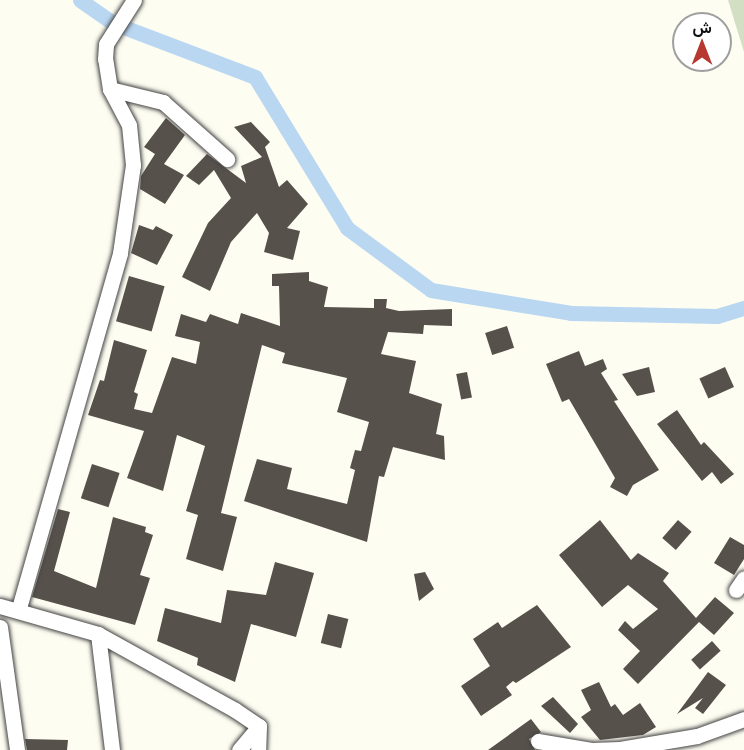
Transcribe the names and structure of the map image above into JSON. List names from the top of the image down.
{
  "north": "top"
}
